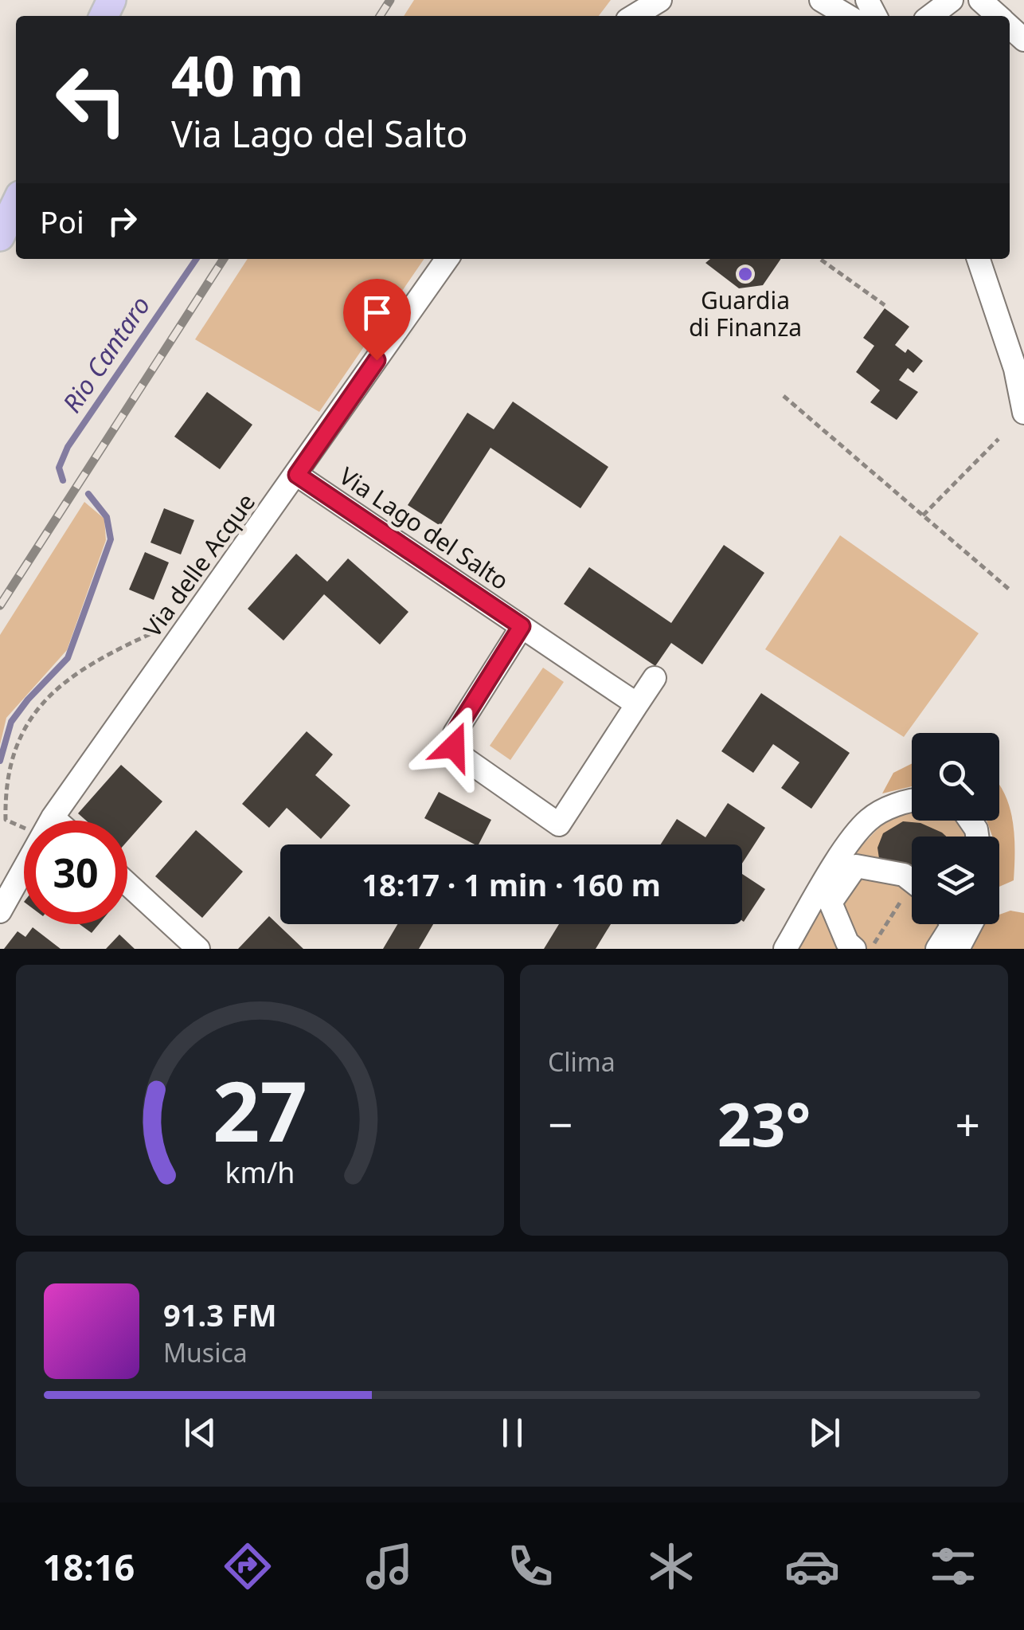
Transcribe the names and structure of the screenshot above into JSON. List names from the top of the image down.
{
  "streets": {
    "street": ["Via Lago del Salto", "Via delle Acque"]
  },
  "crossings": [
    ["Via Lago del Salto", "Via delle Acque"]
  ],
  "water": ["Rio Cantaro"],
  "places": ["Guardia di Finanza"],
  "page": {
    "turn": ["40 m", "Via Lago del Salto"],
    "then": "Poi",
    "limit": "30",
    "trip": "18:17 · 1 min · 160 m",
    "tile": "Clima",
    "heat": ["−", "23°", "+"],
    "song": ["91.3 FM", "Musica"],
    "tabs": "18:16",
    "gauge": ["27", "km/h"]
  }
}
